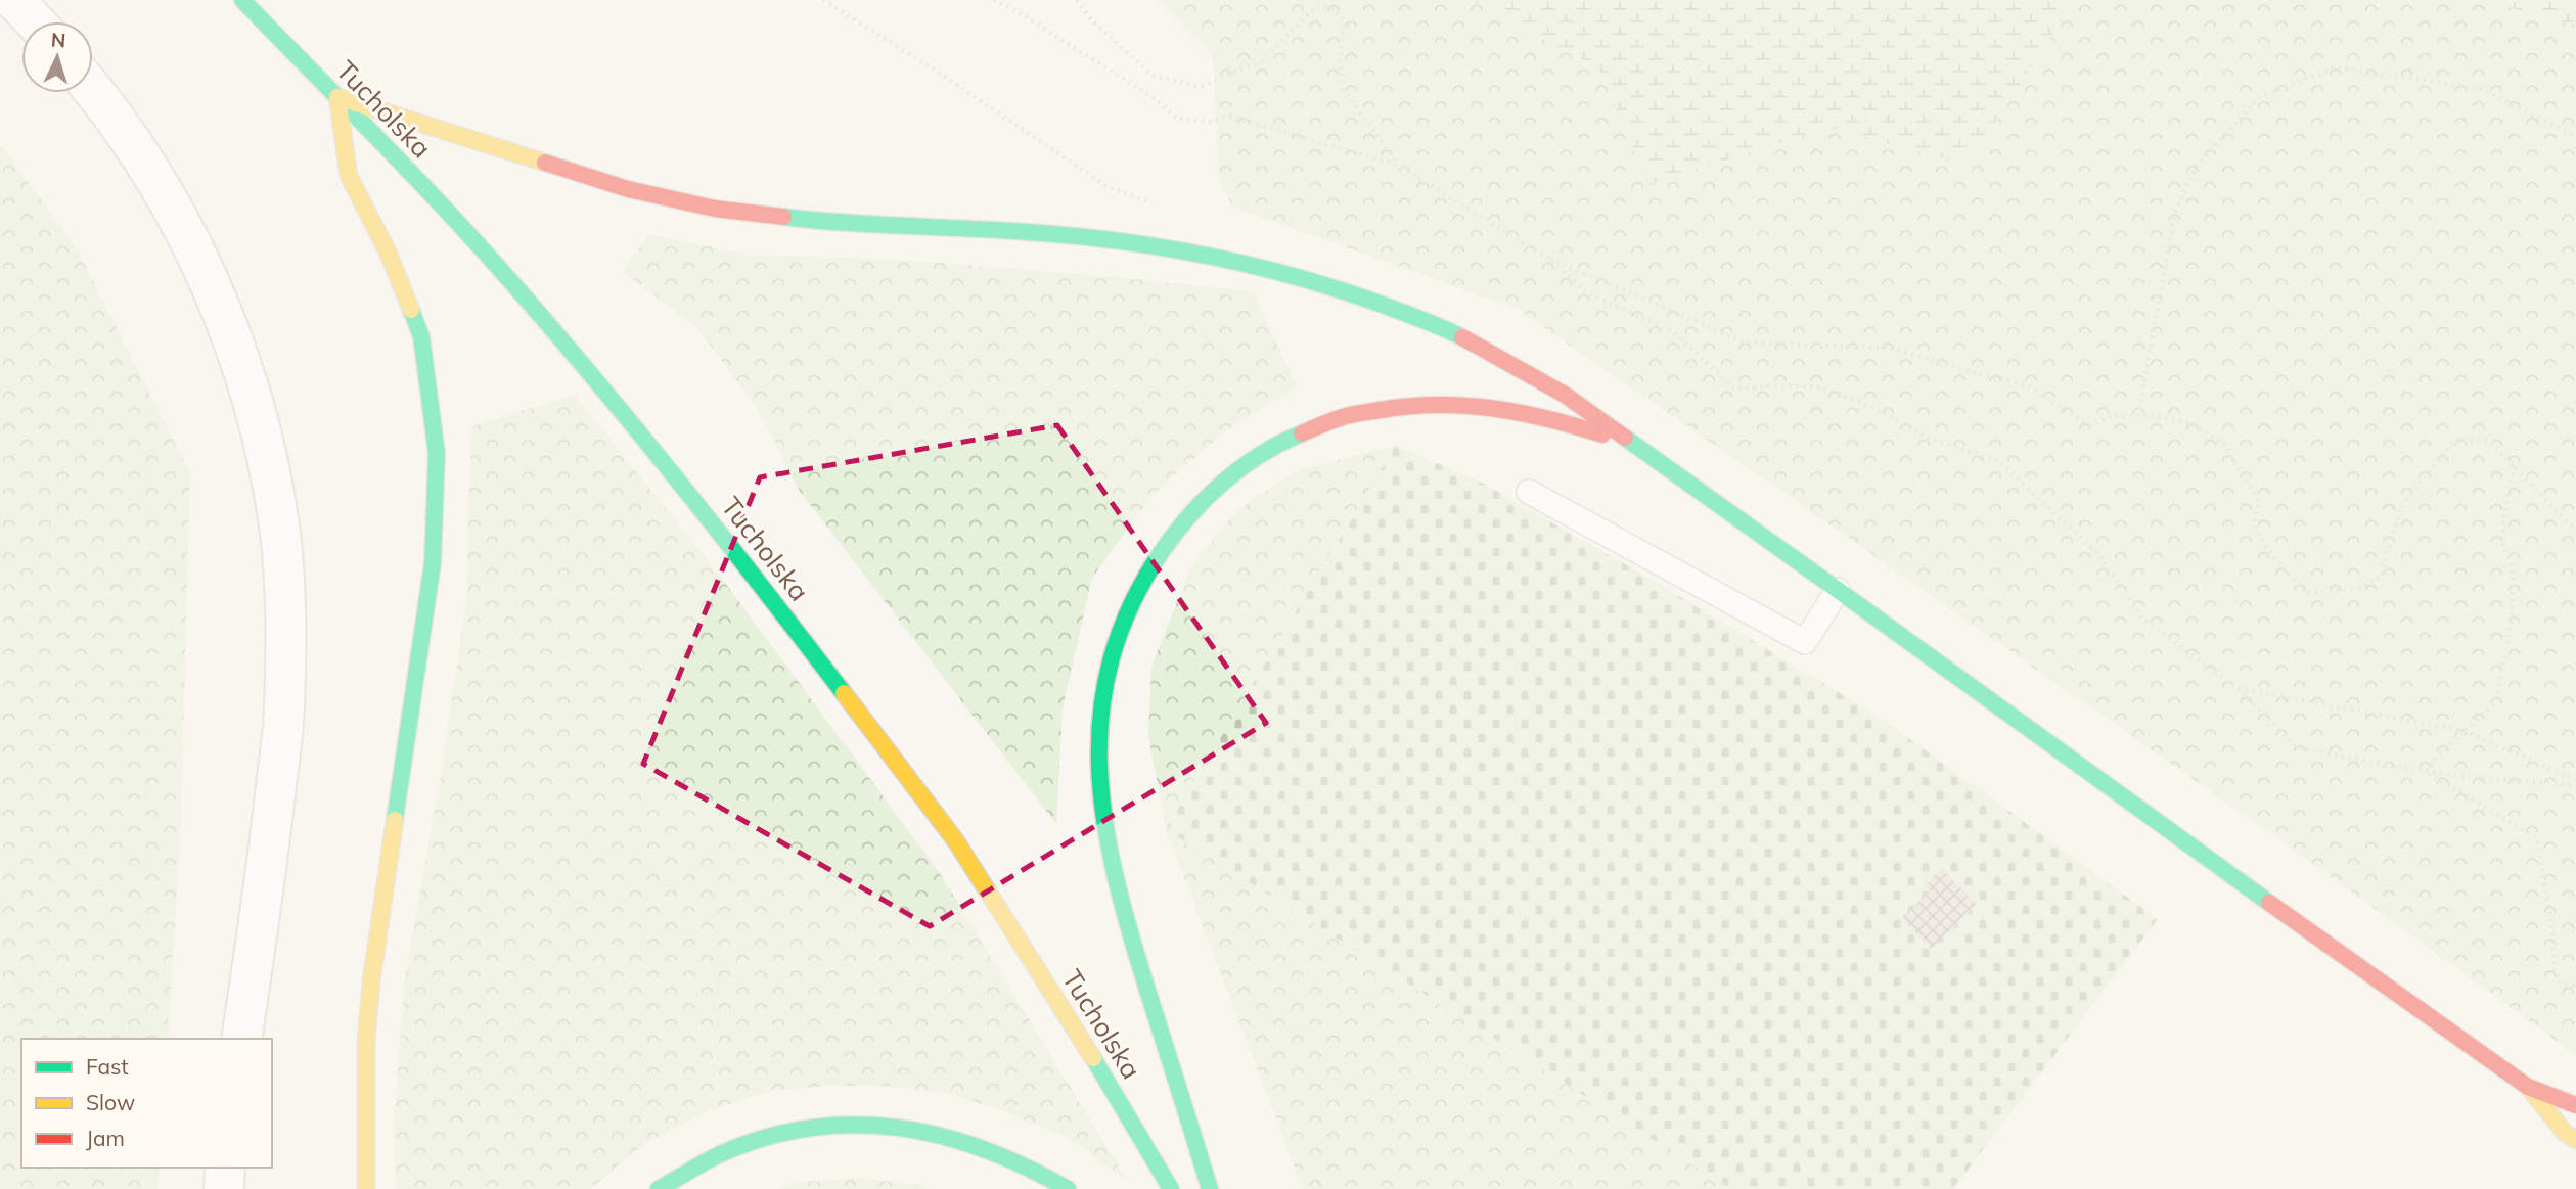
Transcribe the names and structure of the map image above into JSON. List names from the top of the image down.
{
  "streets": {
    "main road": ["Tucholska"]
  },
  "legend": ["Fast", "Slow", "Jam"],
  "north": "top"
}
